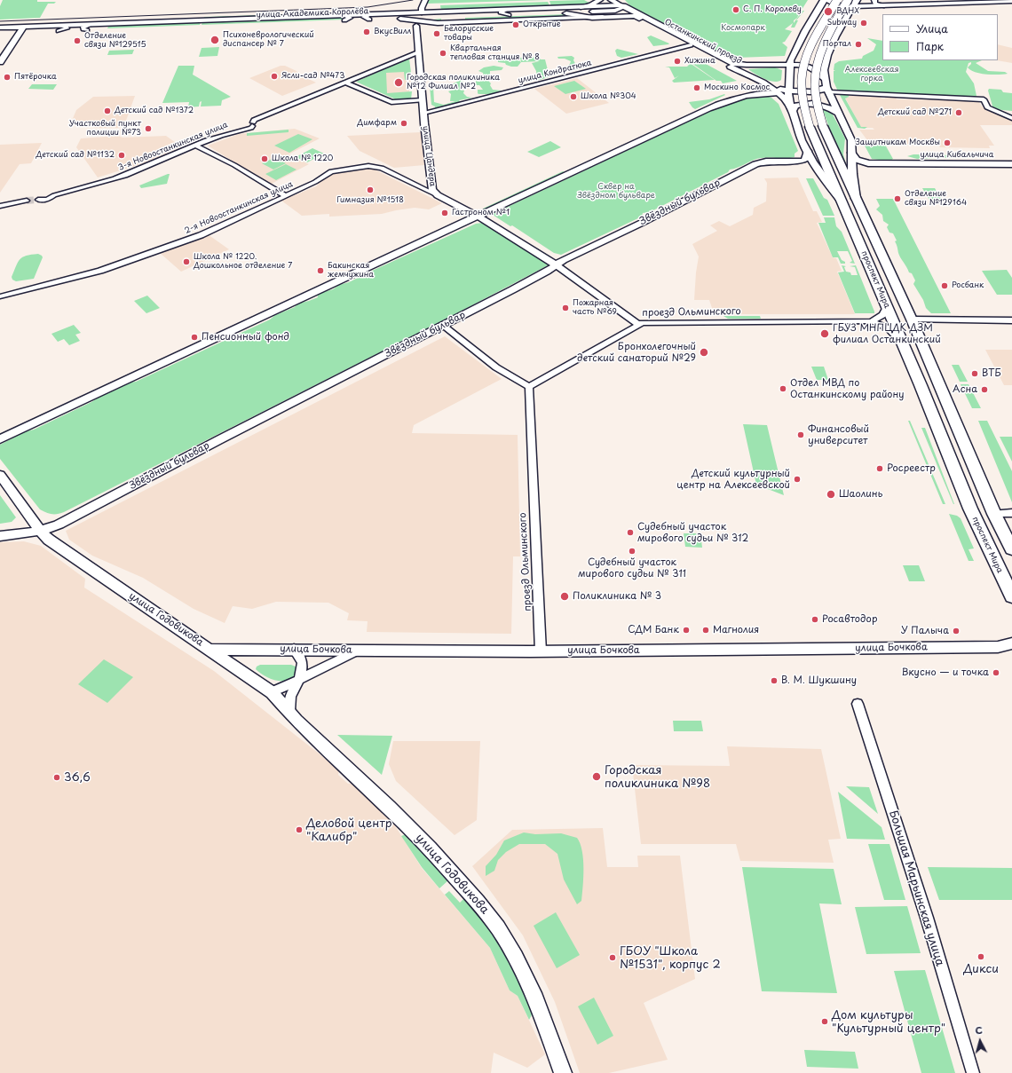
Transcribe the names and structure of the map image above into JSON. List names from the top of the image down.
{
  "streets": {
    "main road": ["улица Академика Королёва", "Останкинский проезд", "проспект Мира"],
    "street": [
      "улица Кондратюка",
      "3-я Новоостанкинская улица",
      "улица Кибальчича",
      "улица Цандера",
      "Звёздный бульвар",
      "2-я Новоостанкинская улица",
      "проезд Ольминского",
      "улица Годовикова",
      "улица Бочкова",
      "Большая Марьинская улица"
    ]
  },
  "crossings": [
    ["улица Академика Королёва", "Останкинский проезд"],
    ["Останкинский проезд", "улица Кондратюка"],
    ["улица Кондратюка", "улица Цандера"],
    ["3-я Новоостанкинская улица", "улица Цандера"],
    ["улица Цандера", "Звёздный бульвар"],
    ["улица Цандера", "2-я Новоостанкинская улица"],
    ["Звёздный бульвар", "улица Годовикова"],
    ["проспект Мира", "проезд Ольминского"],
    ["проезд Ольминского", "улица Бочкова"],
    ["улица Годовикова", "улица Бочкова"]
  ],
  "parks": ["Космопарк", "Алексеевская горка", "Сквер на Звёздном бульваре"],
  "places": [
    "С. П. Королеву",
    "ВДНХ",
    "Subway",
    "Открытие",
    "ВкусВилл",
    "Белорусские товары",
    "Психоневрологический диспансер № 7",
    "Отделение связи №129515",
    "Портал",
    "Квартальная тепловая станция № 8",
    "Хижина",
    "Ясли-сад №473",
    "Пятёрочка",
    "Городская поликлиника №12 Филиал №2",
    "Москино Космос",
    "Школа №304",
    "Детский сад №1372",
    "Детский сад №271",
    "Димфарм",
    "Участковый пункт полиции №73",
    "Защитникам Москвы",
    "Детский сад №1132",
    "Школа № 1220",
    "Гимназия №1518",
    "Отделение связи №129164",
    "Гастроном №1",
    "Школа № 1220. Дошкольное отделение 7",
    "Бакинская жемчужина",
    "Росбанк",
    "Пожарная часть №69",
    "ГБУЗ МНПЦДК ДЗМ филиал Останкинский",
    "Пенсионный фонд",
    "Бронхолегочный детский санаторий №29",
    "ВТБ",
    "Отдел МВД по Останкинскому району",
    "Асна",
    "Финансовый университет",
    "Росреестр",
    "Детский культурный центр на Алексеевской",
    "Шаолинь",
    "Судебный участок мирового судьи № 312",
    "Судебный участок мирового судьи № 311",
    "Поликлиника № 3",
    "Росавтодор",
    "СДМ Банк",
    "Магнолия",
    "У Палыча",
    "Вкусно — и точка",
    "В. М. Шукшину",
    "Городская поликлиника №98",
    "36,6",
    "Деловой центр \"Калибр\"",
    "Дикси",
    "ГБОУ \"Школа №1531\", корпус 2",
    "Дом культуры \"Культурный центр\""
  ],
  "legend": ["Улица", "Парк"],
  "north": "top"
}
